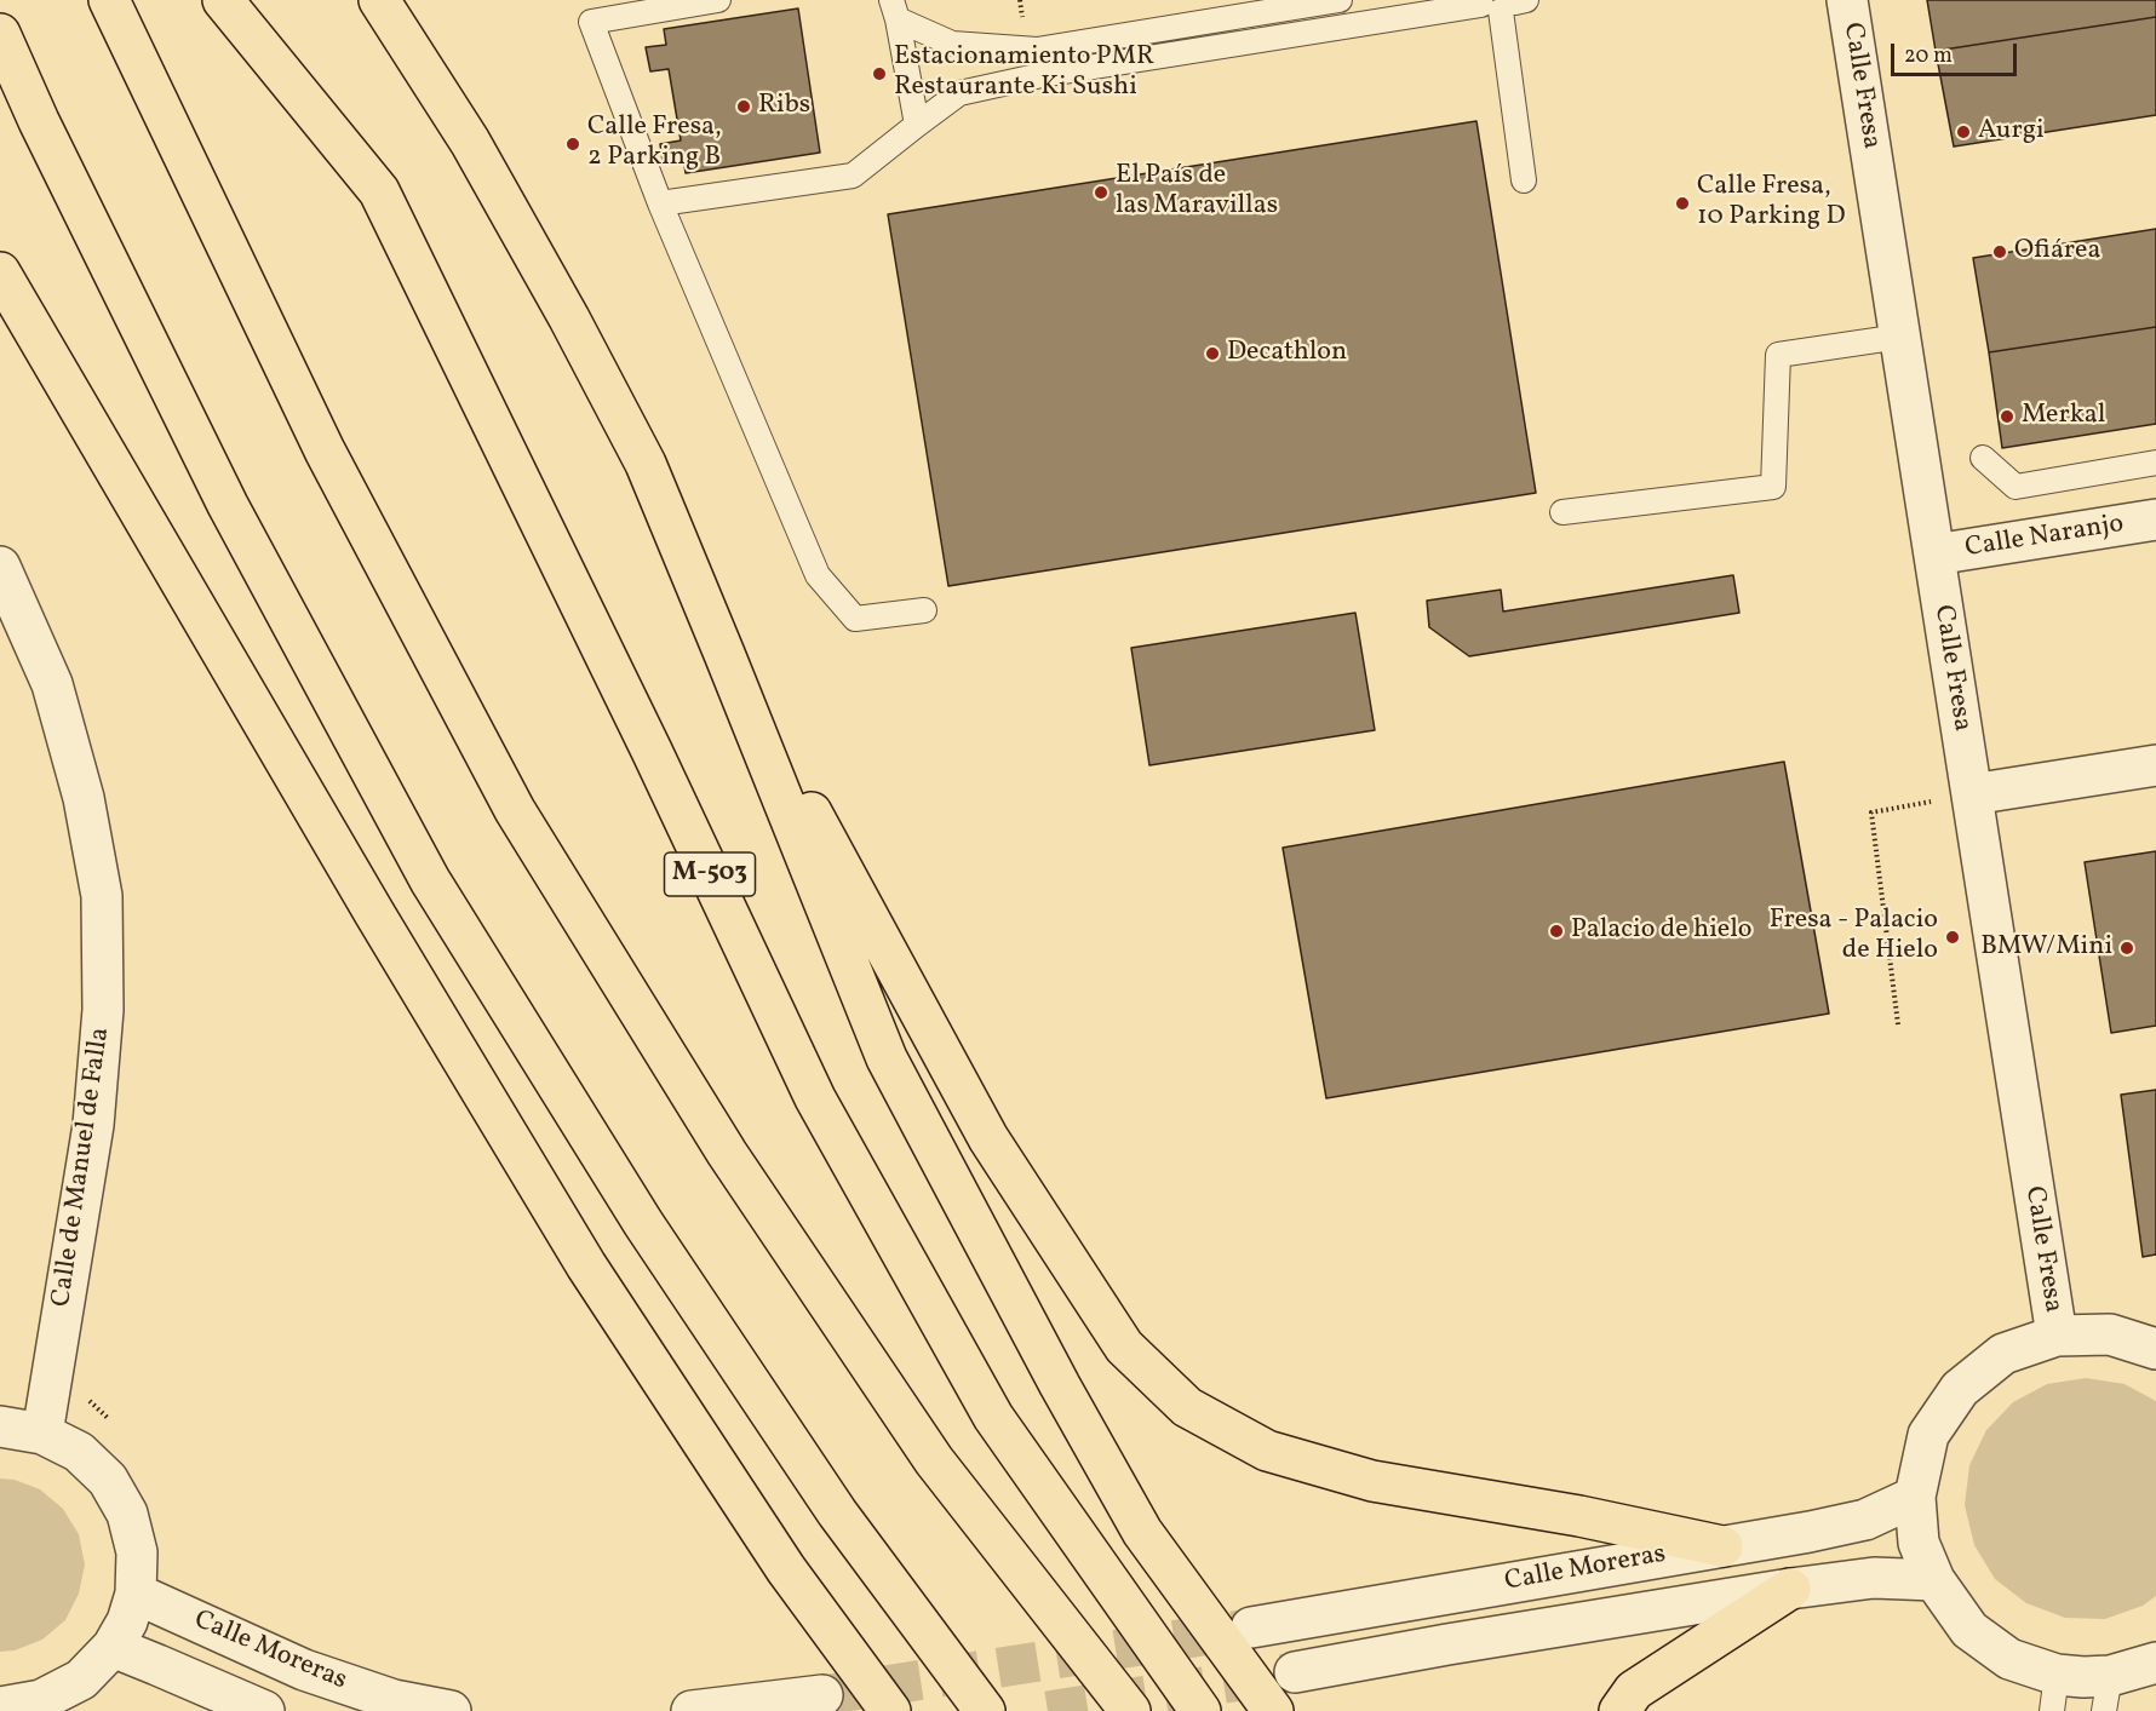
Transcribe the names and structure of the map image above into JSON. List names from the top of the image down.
{
  "streets": {
    "highway": ["M-503"],
    "street": [
      "Calle Fresa",
      "Calle Naranjo",
      "Calle de Manuel de Falla",
      "Calle Moreras"
    ]
  },
  "crossings": [
    ["Calle Fresa", "Calle Naranjo"]
  ],
  "places": [
    "Estacionamiento PMR Restaurante Ki Sushi",
    "Ribs",
    "Aurgi",
    "Calle Fresa, 2 Parking B",
    "El País de las Maravillas",
    "Calle Fresa, 10 Parking D",
    "Ofiárea",
    "Decathlon",
    "Merkal",
    "Palacio de hielo",
    "Fresa - Palacio de Hielo",
    "BMW/Mini"
  ],
  "scale_bar": "20 m"
}
